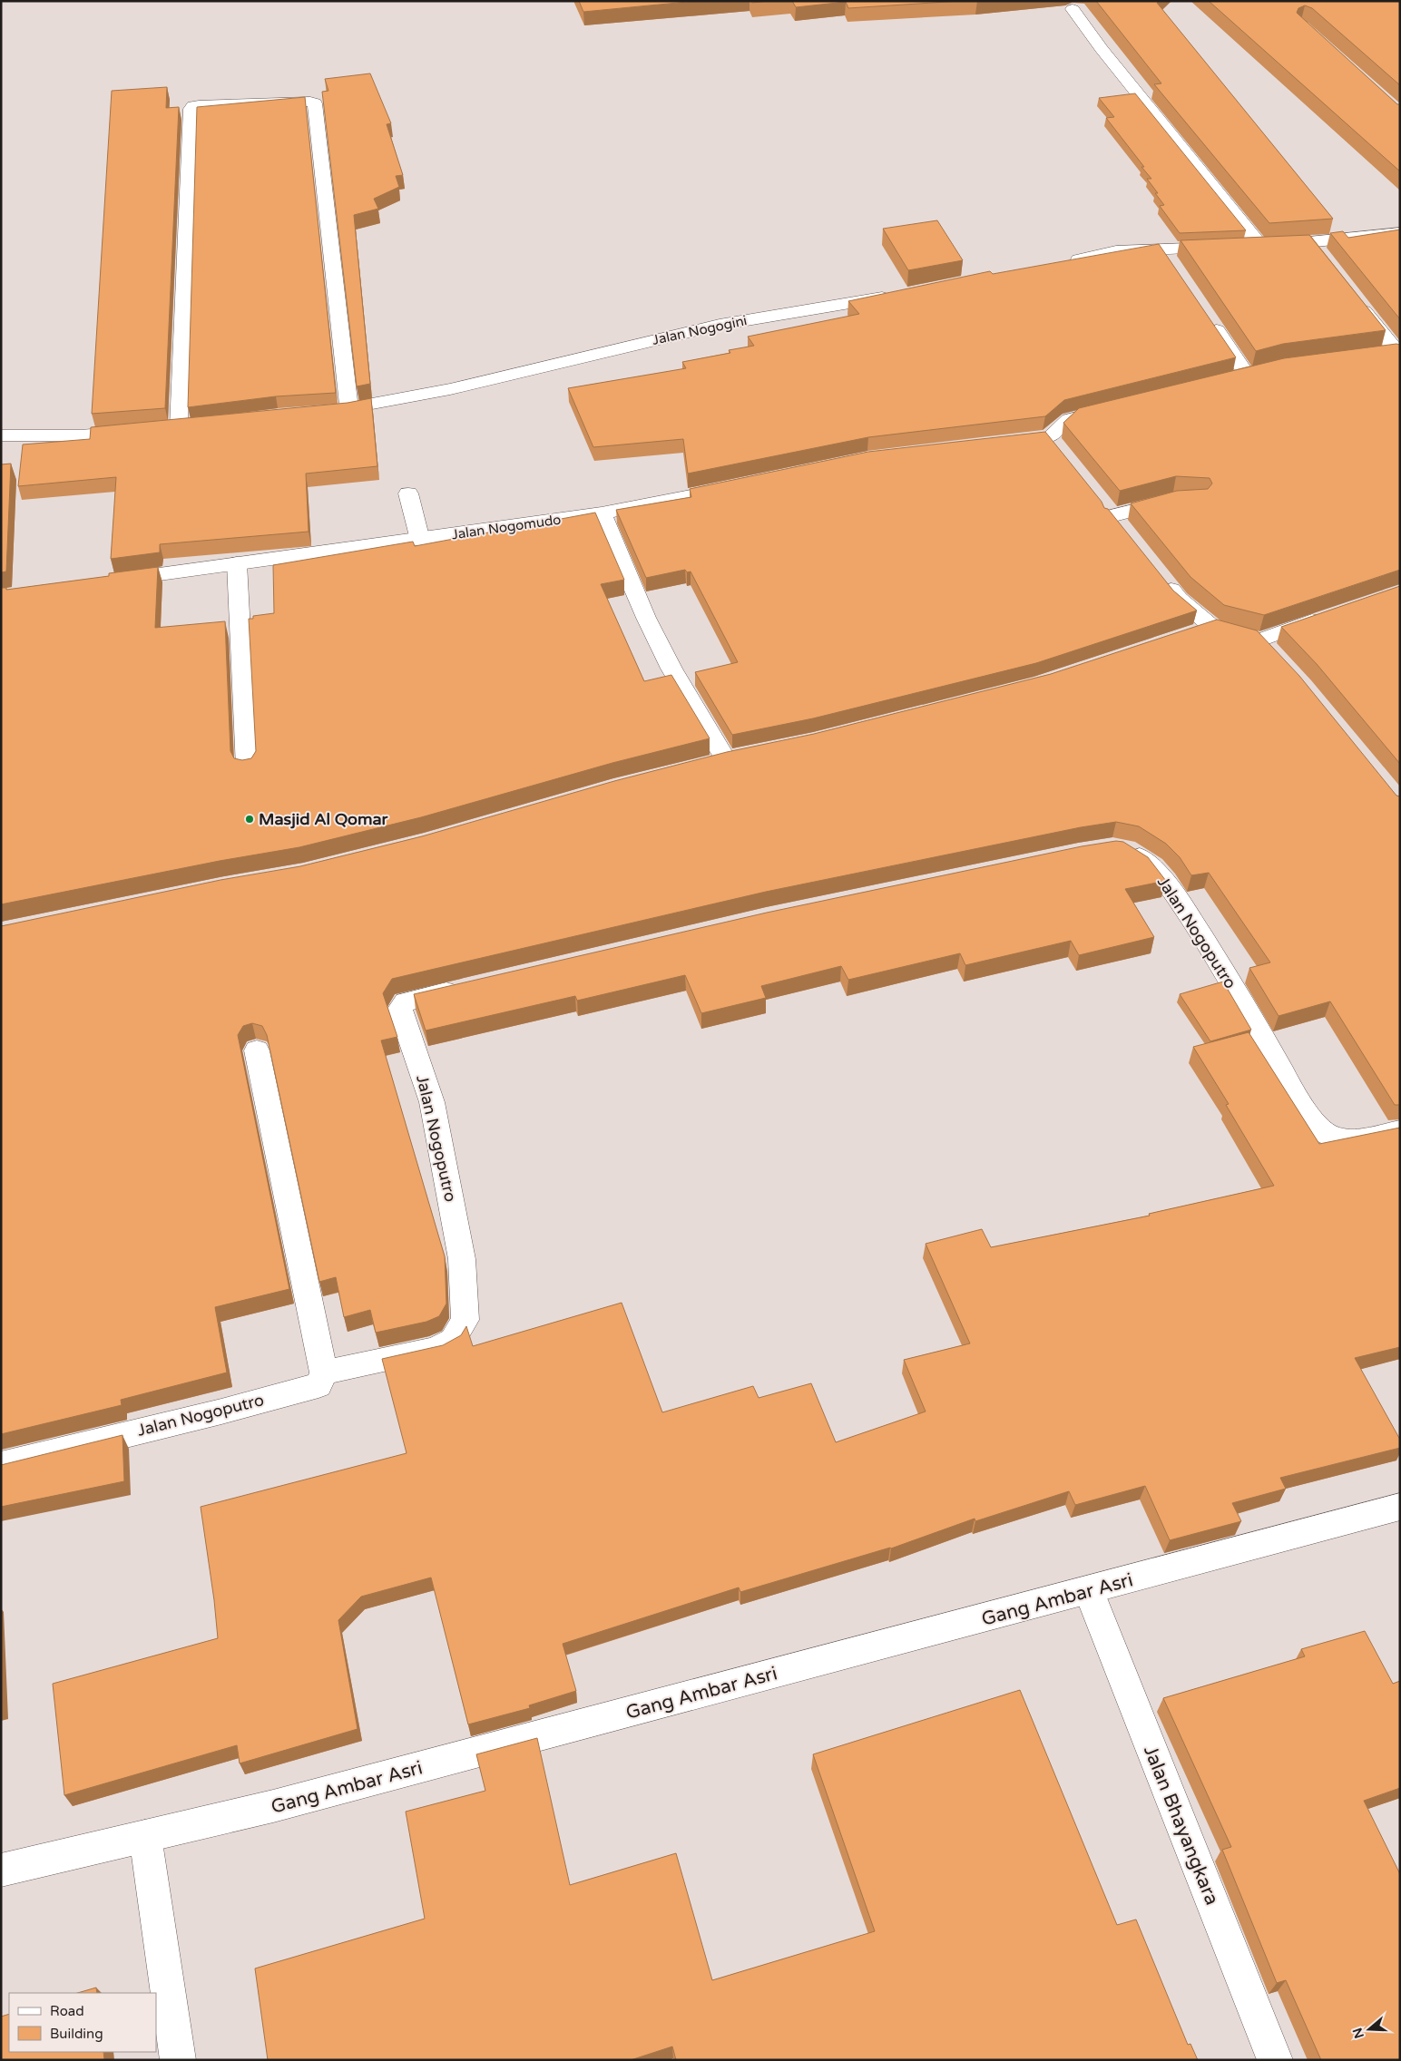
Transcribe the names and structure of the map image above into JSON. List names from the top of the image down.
{
  "streets": {
    "street": [
      "Jalan Nogogini",
      "Jalan Nogomudo",
      "Jalan Nogoputro",
      "Gang Ambar Asri",
      "Jalan Bhayangkara"
    ]
  },
  "crossings": [
    ["Gang Ambar Asri", "Jalan Bhayangkara"]
  ],
  "places": ["Masjid Al Qomar"],
  "legend": ["Road", "Building"],
  "north": "left"
}
